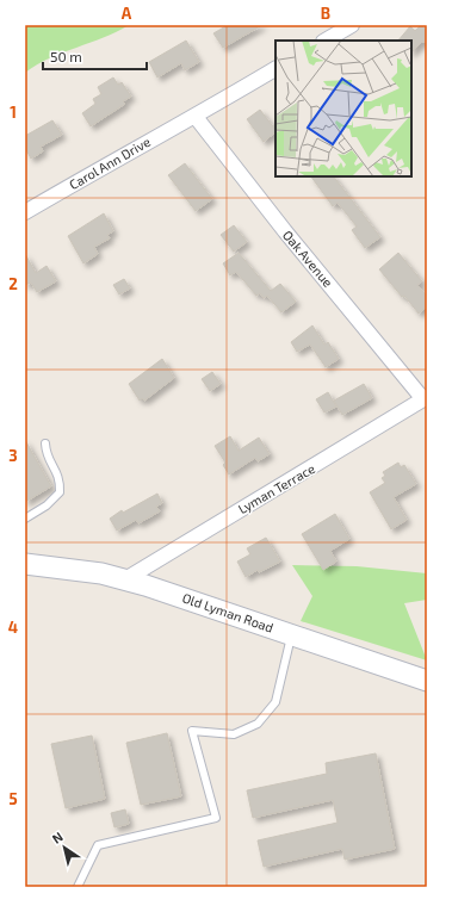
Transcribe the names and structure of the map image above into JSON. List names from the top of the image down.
{
  "streets": {
    "main road": ["Old Lyman Road"],
    "street": ["Carol Ann Drive", "Oak Avenue", "Lyman Terrace"]
  },
  "crossings": [
    ["Carol Ann Drive", "Oak Avenue"],
    ["Oak Avenue", "Lyman Terrace"],
    ["Lyman Terrace", "Old Lyman Road"]
  ],
  "scale_bar": "50 m",
  "north": "top left",
  "grid": {
    "columns": ["A", "B"],
    "rows": [
      "1",
      "2",
      "3",
      "4",
      "5"
    ]
  }
}
